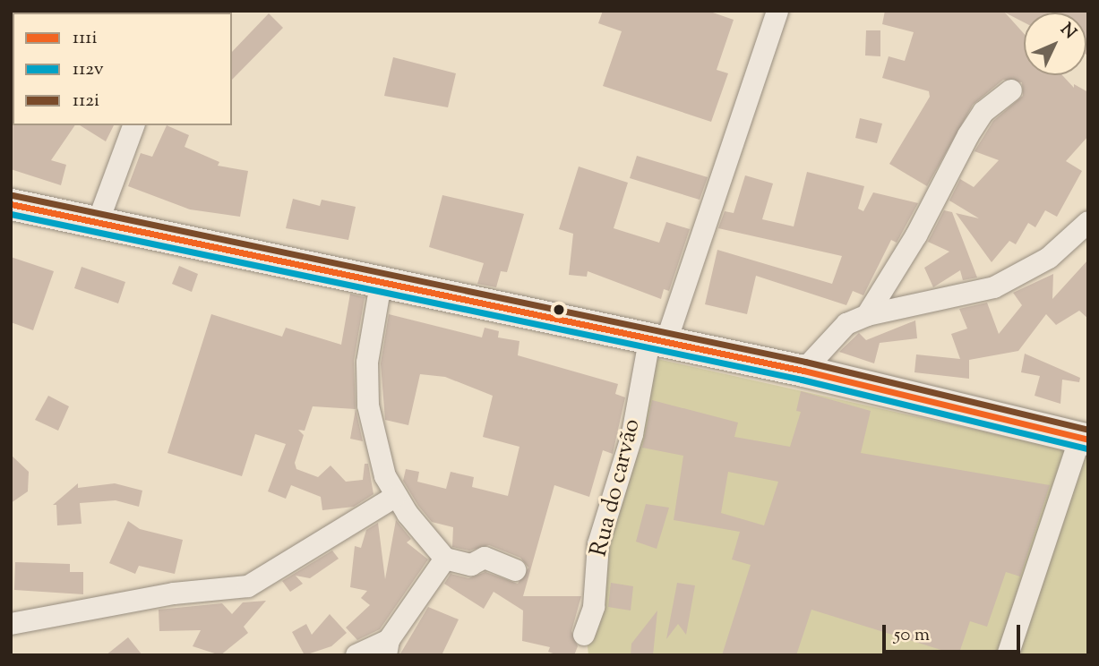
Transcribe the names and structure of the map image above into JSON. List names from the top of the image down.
{
  "streets": {
    "street": ["Rua do carvão"]
  },
  "lines": ["transit line 112i", "transit line 111i", "transit line 112v"],
  "legend": ["111i", "112v", "112i"],
  "scale_bar": "50 m",
  "north": "top right"
}
